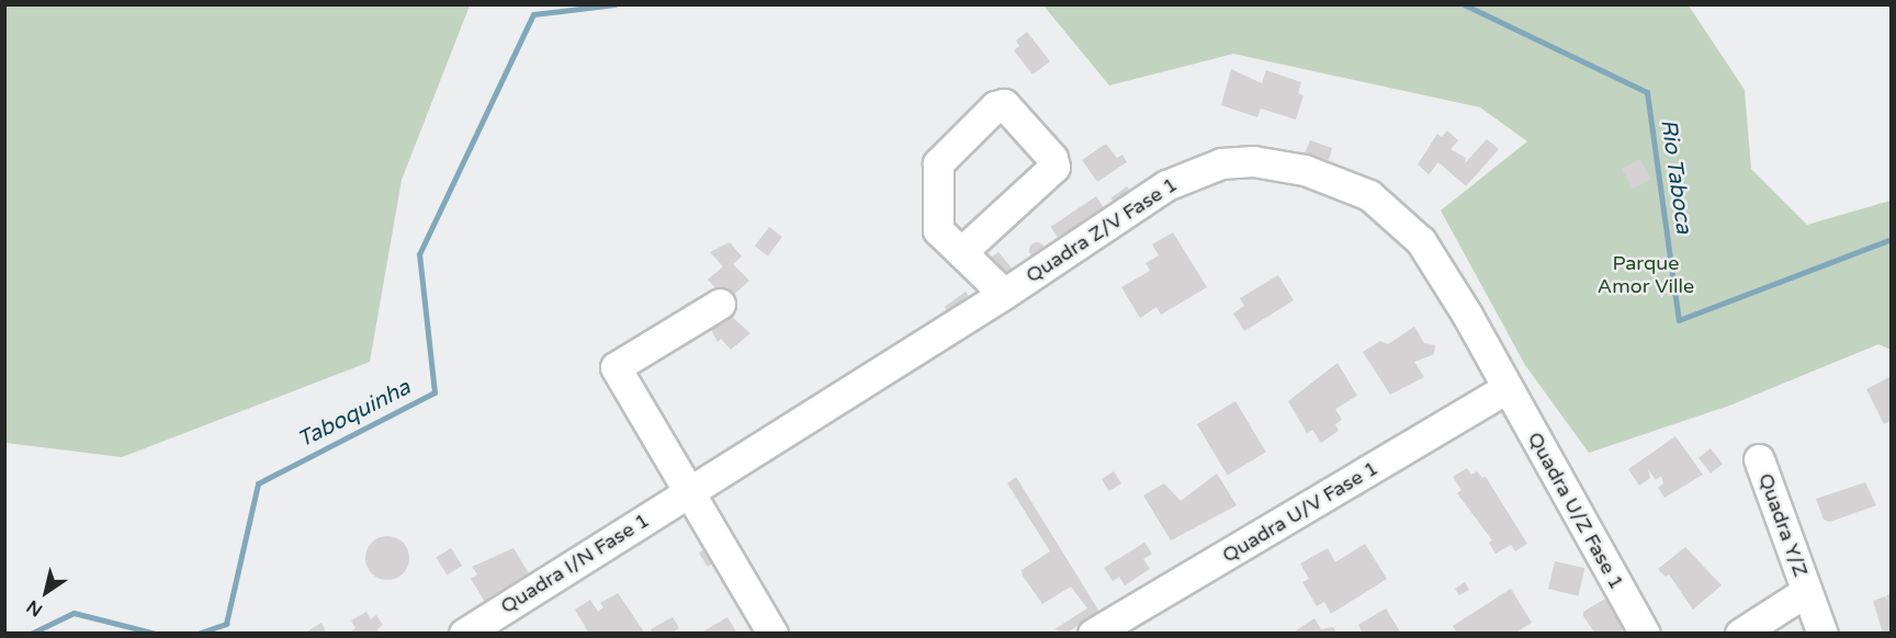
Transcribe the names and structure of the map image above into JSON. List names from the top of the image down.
{
  "streets": {
    "street": [
      "Quadra Z/V Fase 1",
      "Quadra U/Z Fase 1",
      "Quadra U/V Fase 1",
      "Quadra Y/Z",
      "Quadra I/N Fase 1"
    ]
  },
  "crossings": [
    ["Quadra Z/V Fase 1", "Quadra U/Z Fase 1"],
    ["Quadra Z/V Fase 1", "Quadra U/V Fase 1"],
    ["Quadra Z/V Fase 1", "Quadra I/N Fase 1"],
    ["Quadra U/Z Fase 1", "Quadra U/V Fase 1"]
  ],
  "water": ["Rio Taboca", "Taboquinha"],
  "parks": ["Parque Amor Ville"],
  "north": "bottom left"
}
